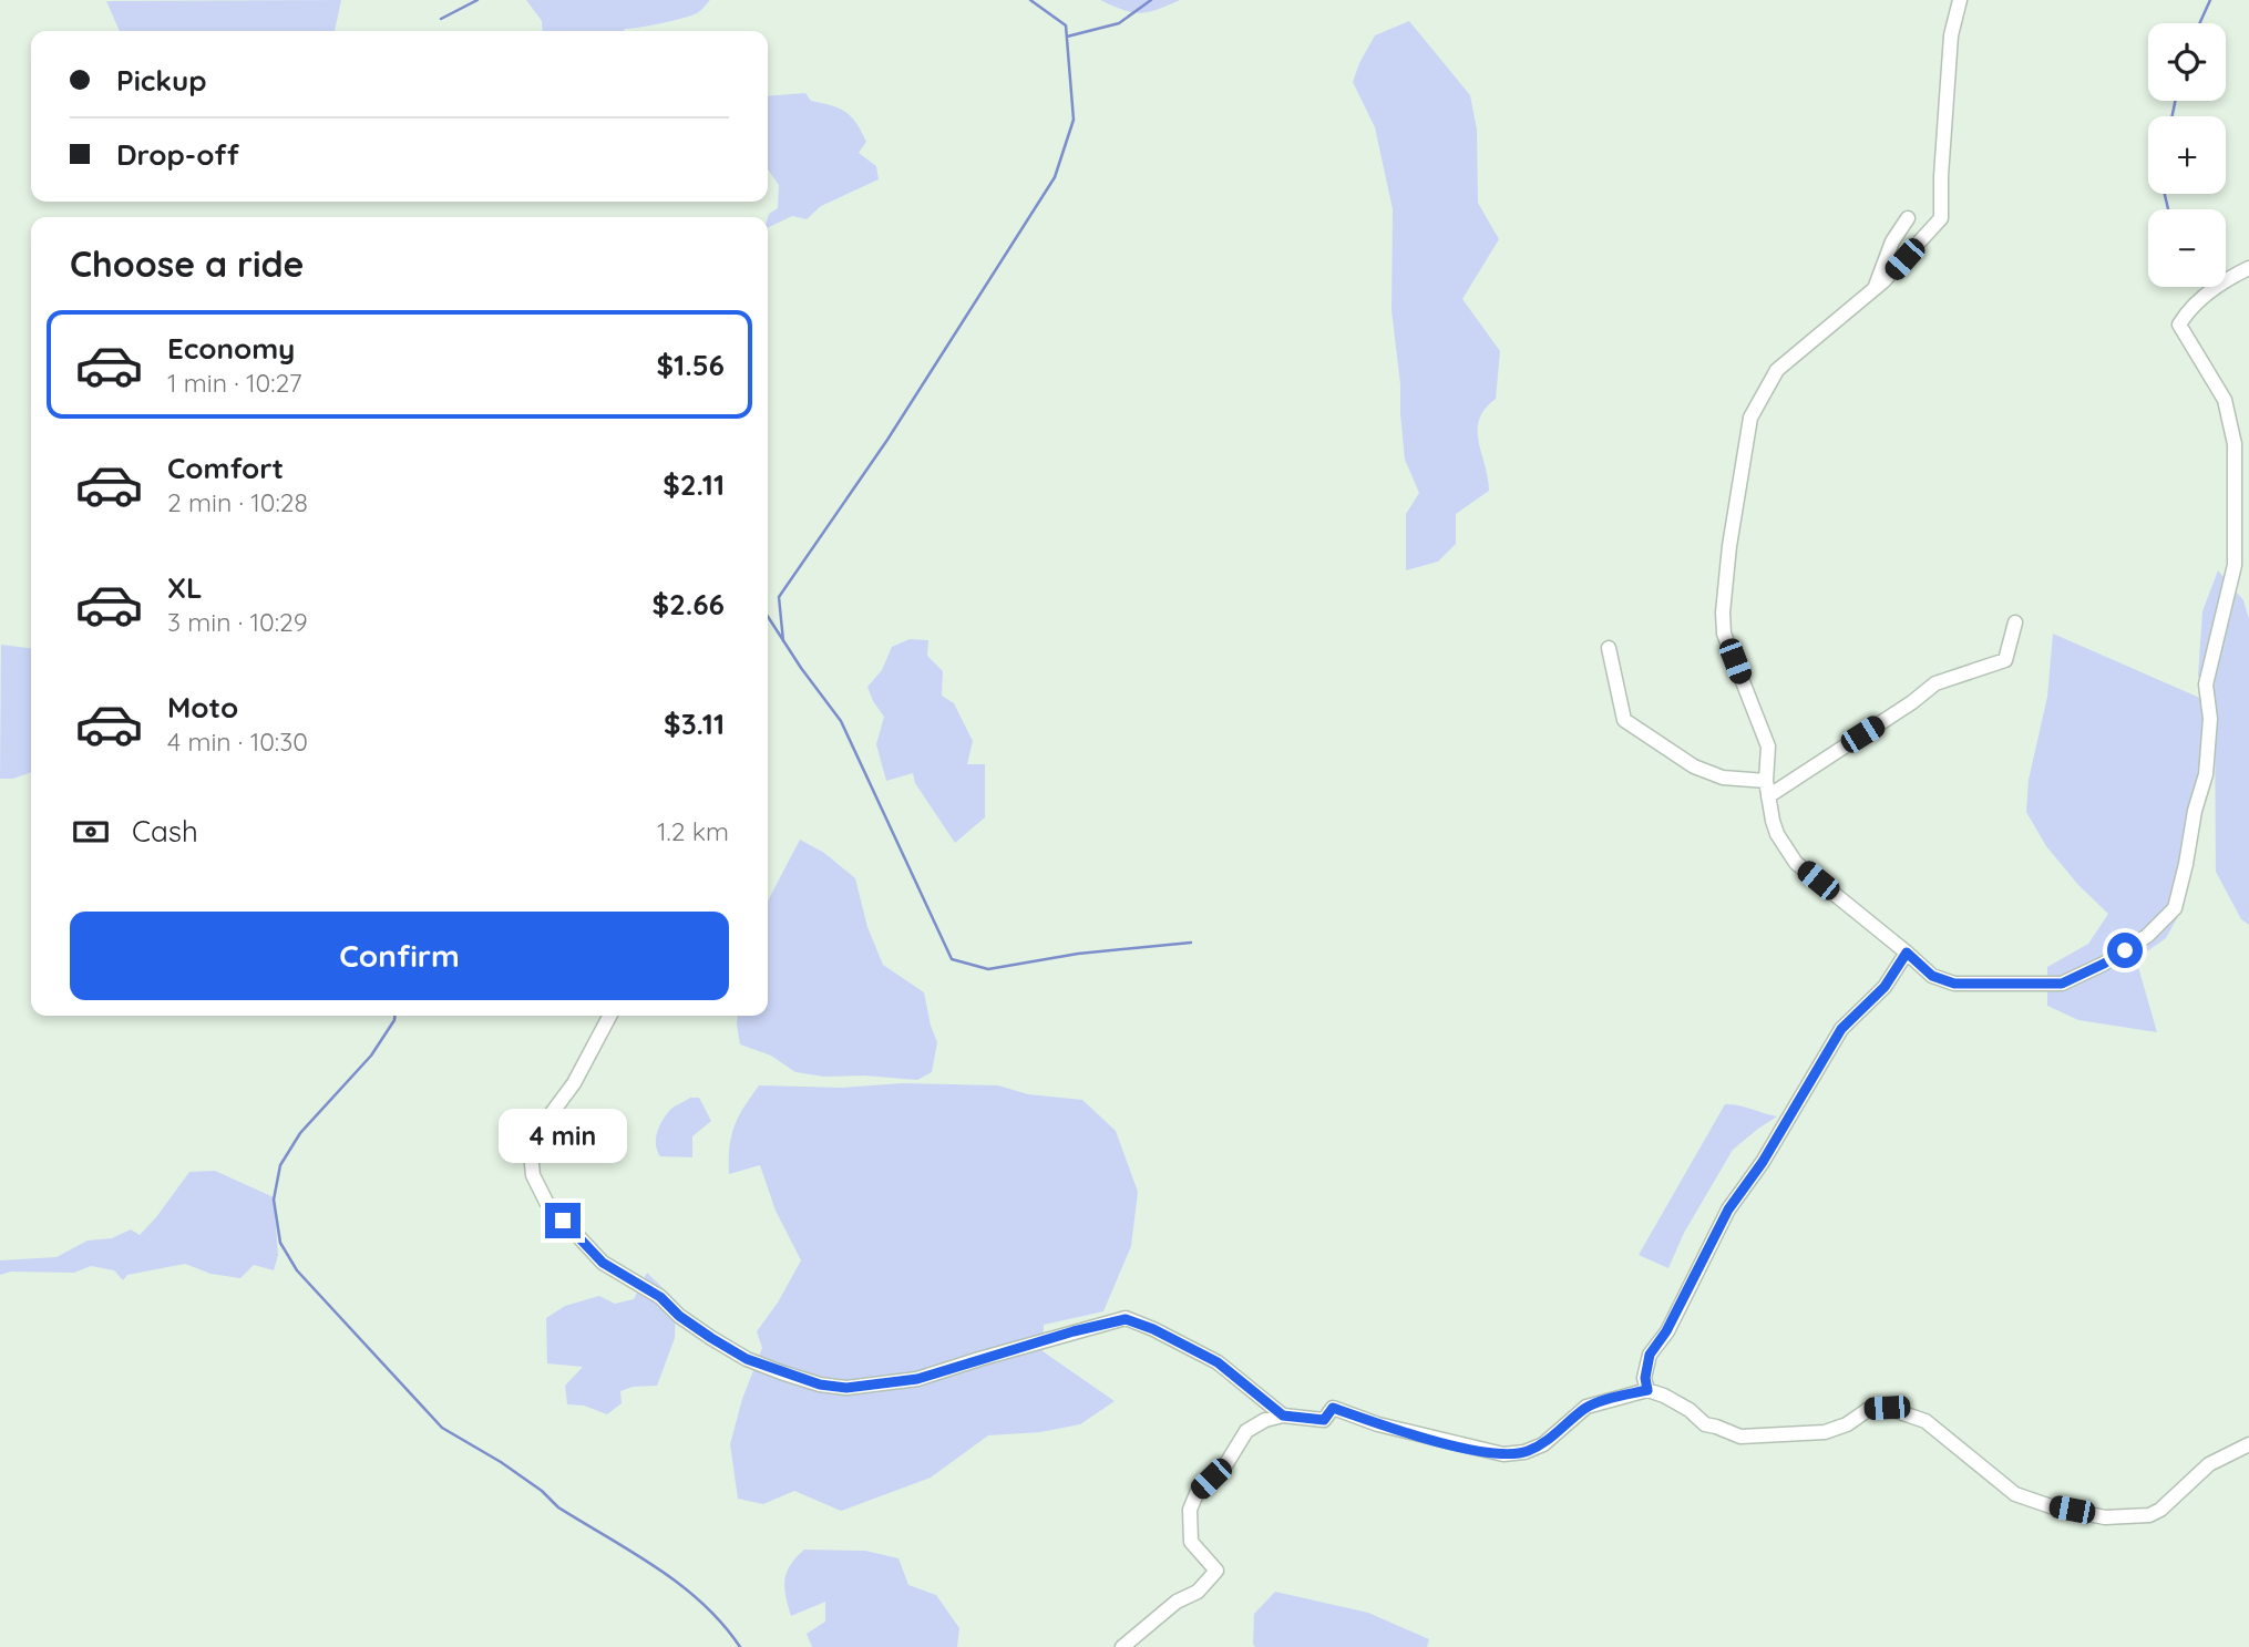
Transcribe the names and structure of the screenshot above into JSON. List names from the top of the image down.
{
  "page": {
    "map_buttons": ["+", "−"],
    "banner": ["Pickup", "Drop-off"],
    "heading": "Choose a ride",
    "list": [
      {
        "name": "Economy",
        "note": "1 min · 10:27",
        "value": "$1.56"
      },
      {
        "name": "Comfort",
        "note": "2 min · 10:28",
        "value": "$2.11"
      },
      {
        "name": "XL",
        "note": "3 min · 10:29",
        "value": "$2.66"
      },
      {
        "name": "Moto",
        "note": "4 min · 10:30",
        "value": "$3.11"
      }
    ],
    "pay": ["Cash", "1.2 km"],
    "buttons": "Confirm",
    "bubble": "4 min"
  }
}
